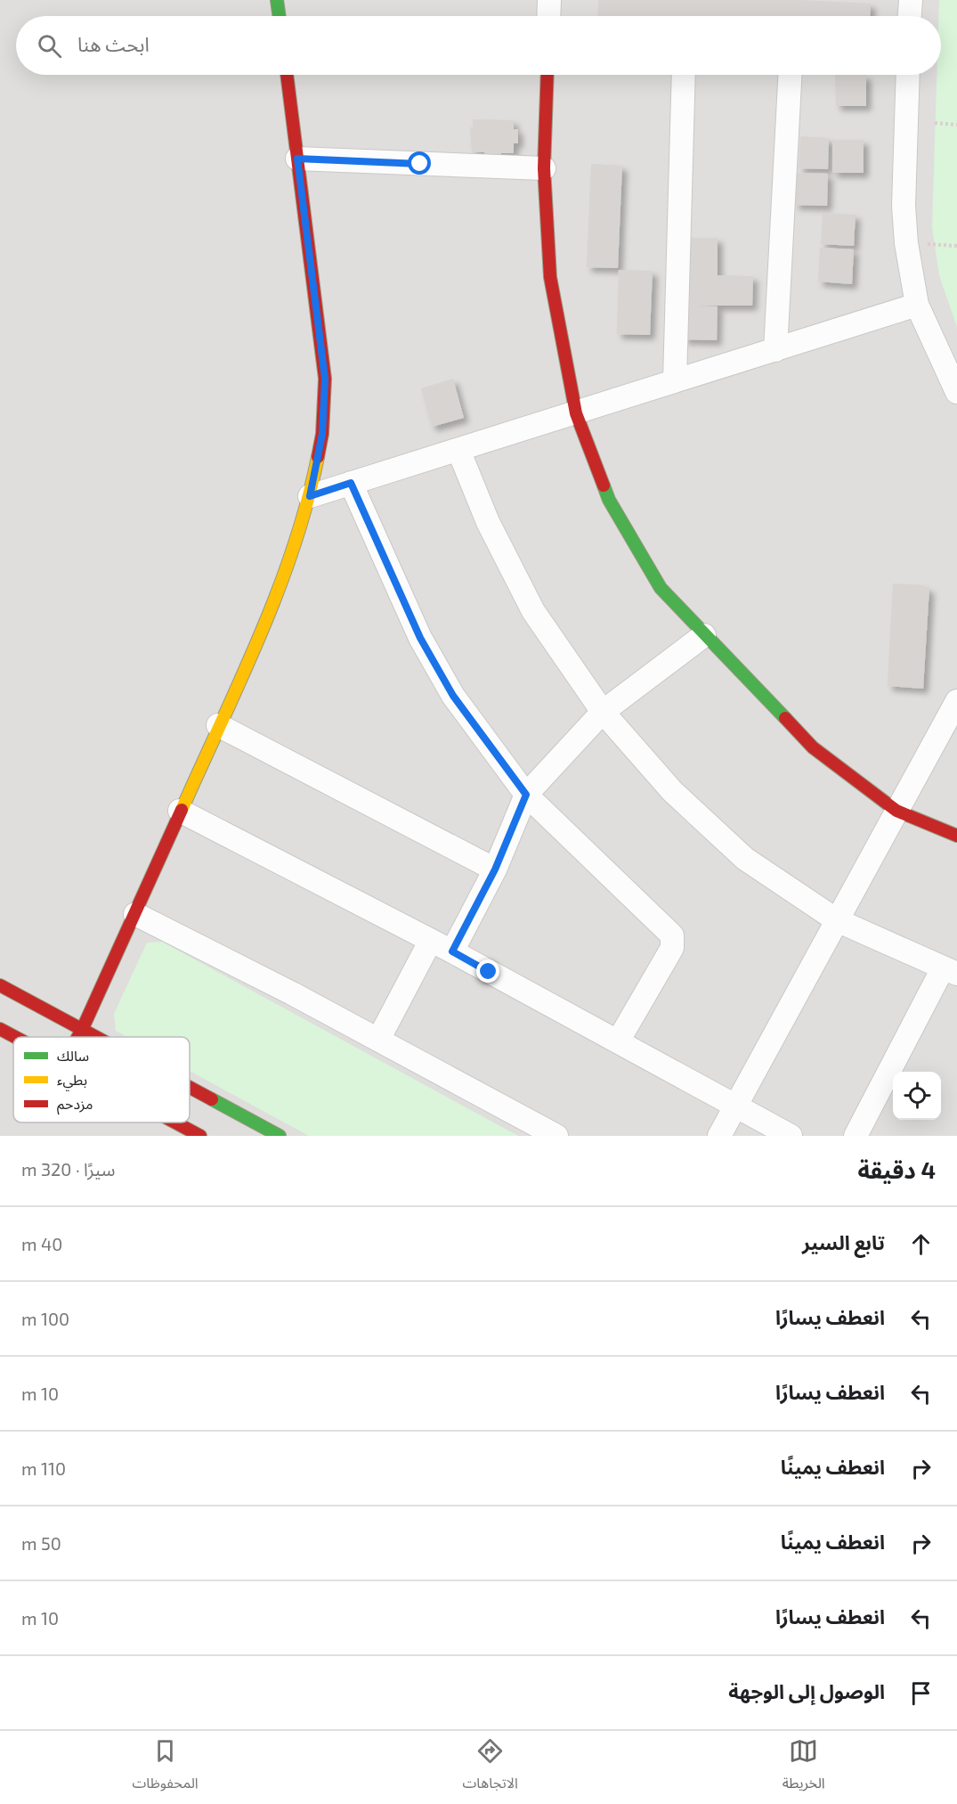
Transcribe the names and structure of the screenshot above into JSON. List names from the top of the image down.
{
  "legend": ["سالك", "بطيء", "مزدحم"],
  "page": {
    "search": "ابحث هنا",
    "heading": ["4 دقيقة", "سيرًا · 320 m"],
    "list": [
      ["تابع السير", "40 m"],
      ["انعطف يسارًا", "100 m"],
      ["انعطف يسارًا", "10 m"],
      ["انعطف يمينًا", "110 m"],
      ["انعطف يمينًا", "50 m"],
      ["انعطف يسارًا", "10 m"],
      "الوصول إلى الوجهة"
    ],
    "nav": ["الخريطة", "الاتجاهات", "المحفوظات"]
  }
}
